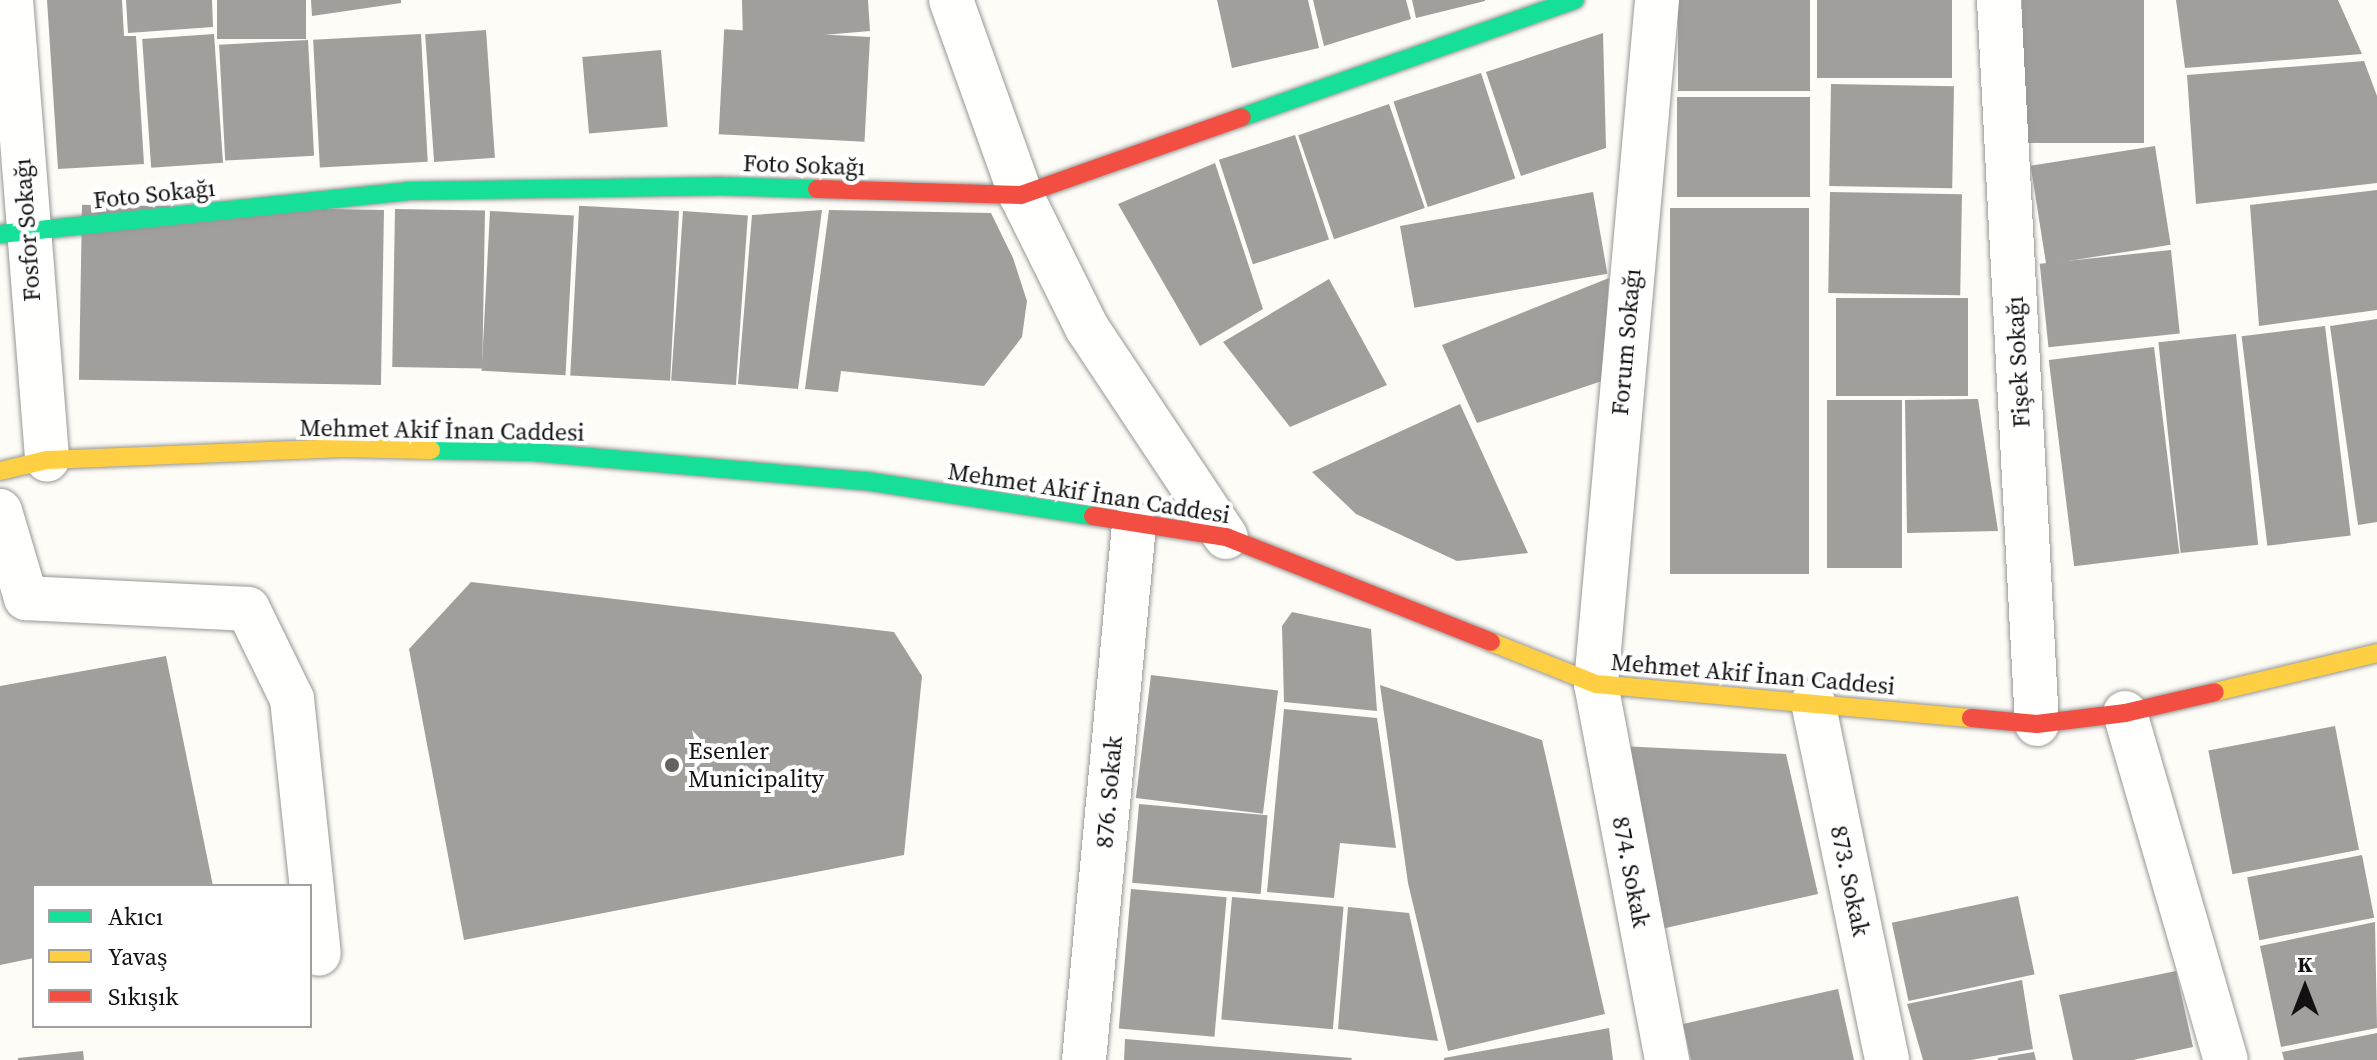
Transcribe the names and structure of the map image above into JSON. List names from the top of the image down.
{
  "streets": {
    "main road": ["Foto Sokağı", "Mehmet Akif İnan Caddesi"],
    "street": [
      "Fosfor Sokağı",
      "Forum Sokağı",
      "Fişek Sokağı",
      "876. Sokak",
      "874. Sokak",
      "873. Sokak"
    ]
  },
  "crossings": [
    ["Foto Sokağı", "Fosfor Sokağı"],
    ["Fosfor Sokağı", "Mehmet Akif İnan Caddesi"],
    ["Forum Sokağı", "Mehmet Akif İnan Caddesi"],
    ["Forum Sokağı", "874. Sokak"],
    ["Fişek Sokağı", "Mehmet Akif İnan Caddesi"],
    ["Mehmet Akif İnan Caddesi", "876. Sokak"],
    ["Mehmet Akif İnan Caddesi", "874. Sokak"],
    ["Mehmet Akif İnan Caddesi", "873. Sokak"]
  ],
  "places": ["Esenler Municipality"],
  "legend": ["Akıcı", "Yavaş", "Sıkışık"],
  "north": "top"
}
